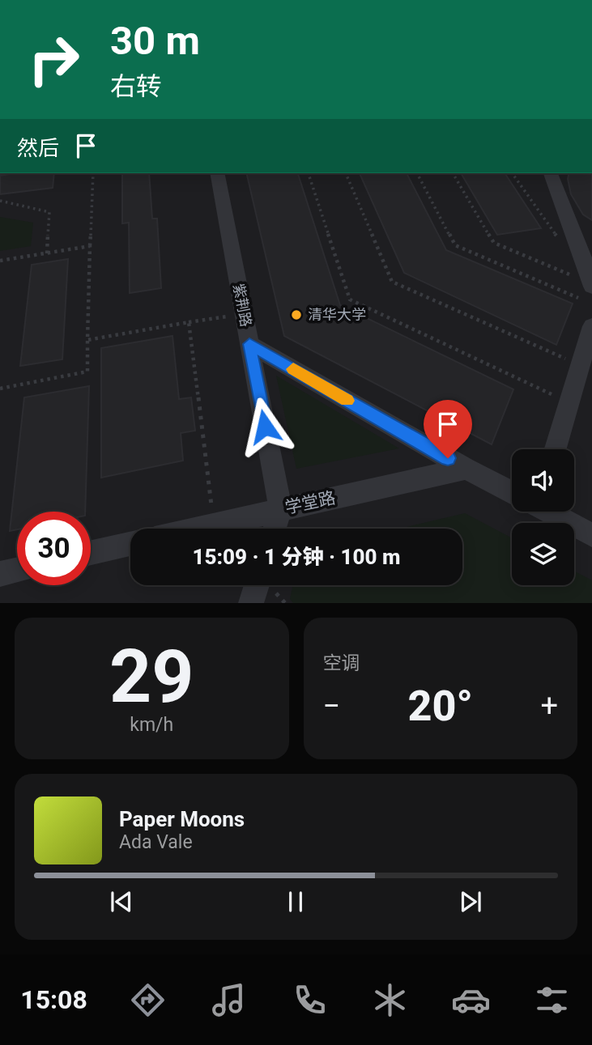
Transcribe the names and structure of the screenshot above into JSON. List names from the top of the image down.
{
  "streets": {
    "street": ["紫荆路", "学堂路"]
  },
  "crossings": [
    ["紫荆路", "学堂路"]
  ],
  "places": ["清华大学"],
  "page": {
    "turn": ["30 m", "右转"],
    "then": "然后",
    "limit": "30",
    "trip": "15:09 · 1 分钟 · 100 m",
    "tile": [
      ["29", "km/h"],
      "空调"
    ],
    "heat": ["−", "20°", "+"],
    "song": ["Paper Moons", "Ada Vale"],
    "tabs": "15:08"
  }
}
